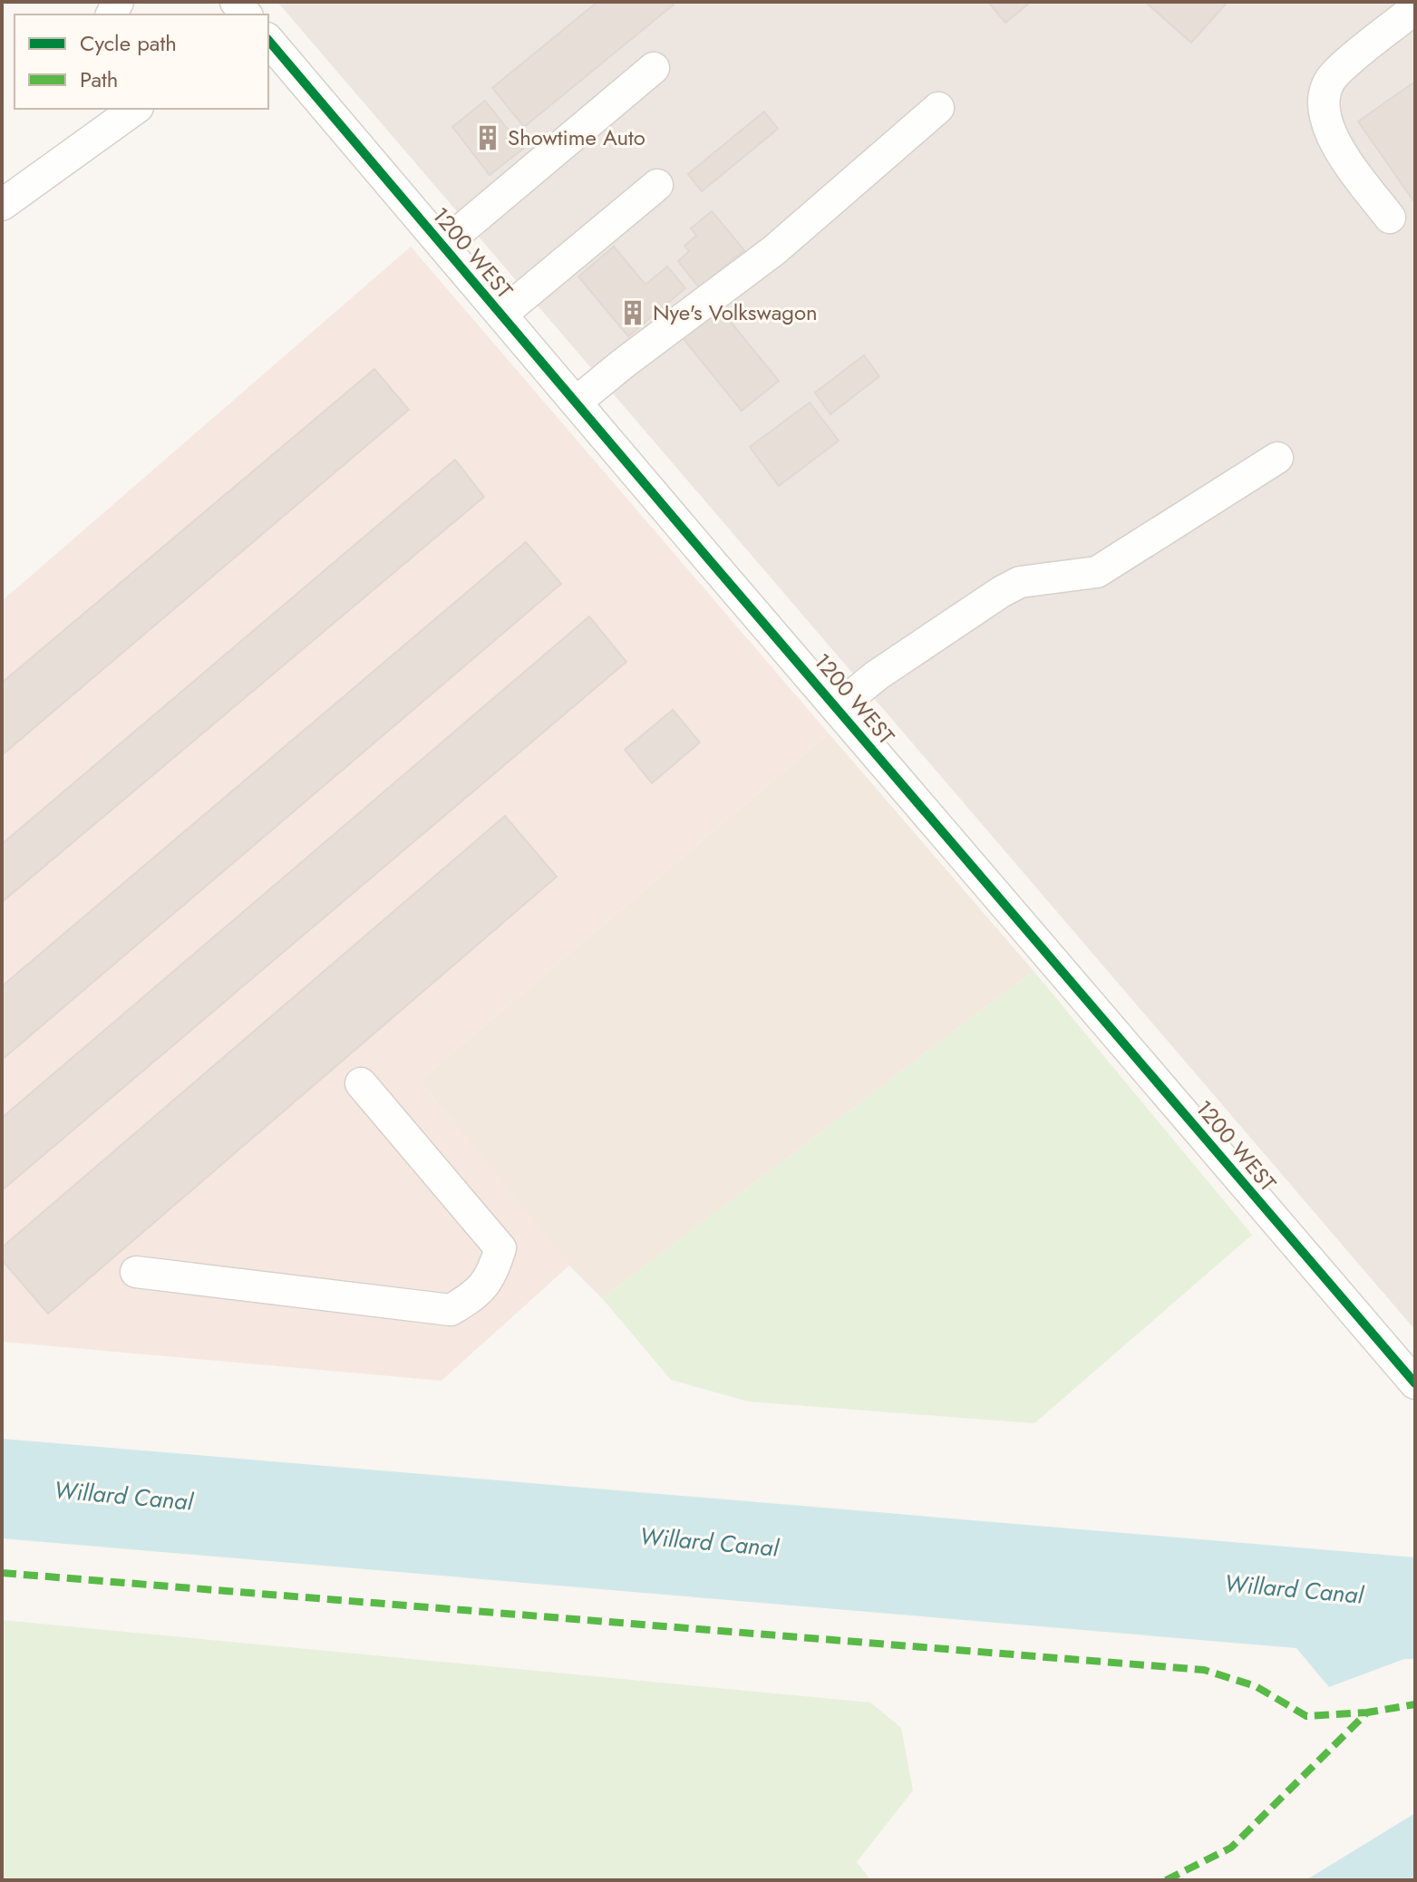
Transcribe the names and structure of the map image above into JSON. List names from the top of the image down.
{
  "streets": {
    "street": ["1200 WEST"]
  },
  "water": ["Willard Canal"],
  "places": {
    "building": ["Showtime Auto", "Nye's Volkswagon"]
  },
  "legend": ["Cycle path", "Path"]
}
